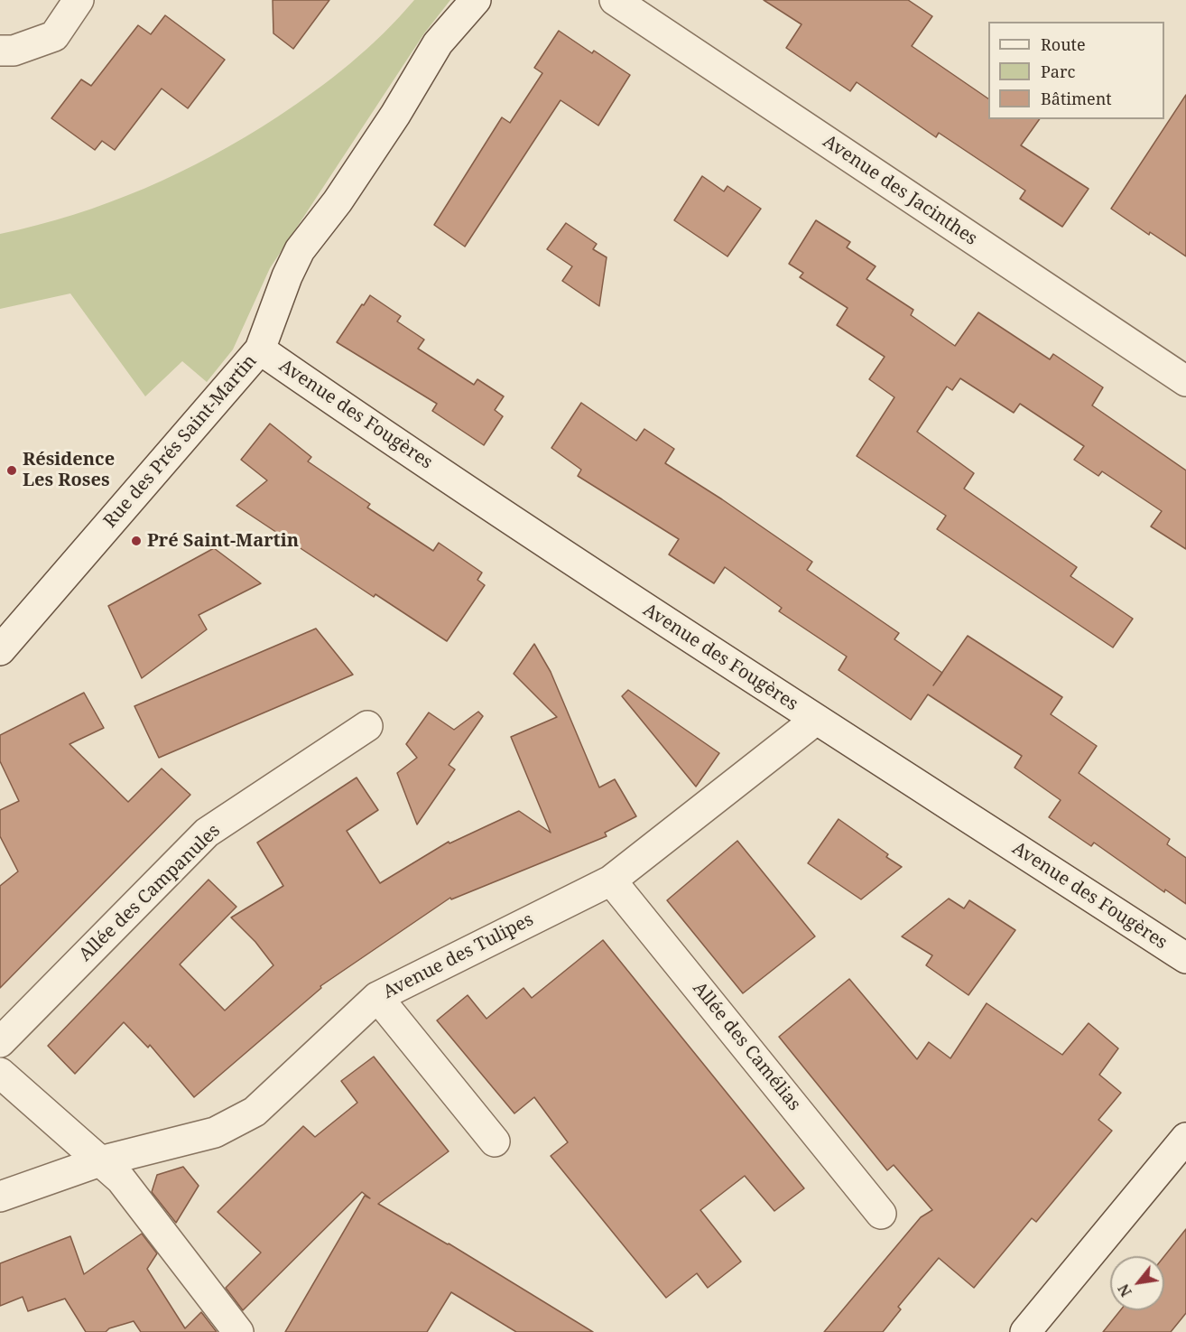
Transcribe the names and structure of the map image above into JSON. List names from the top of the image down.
{
  "streets": {
    "street": [
      "Avenue des Jacinthes",
      "Avenue des Fougères",
      "Rue des Prés Saint-Martin",
      "Allée des Campanules",
      "Avenue des Tulipes",
      "Allée des Camélias"
    ]
  },
  "crossings": [
    ["Avenue des Fougères", "Rue des Prés Saint-Martin"],
    ["Avenue des Fougères", "Avenue des Tulipes"],
    ["Avenue des Tulipes", "Allée des Camélias"]
  ],
  "places": ["Résidence Les Roses", "Pré Saint-Martin"],
  "legend": ["Route", "Parc", "Bâtiment"],
  "north": "bottom left"
}
